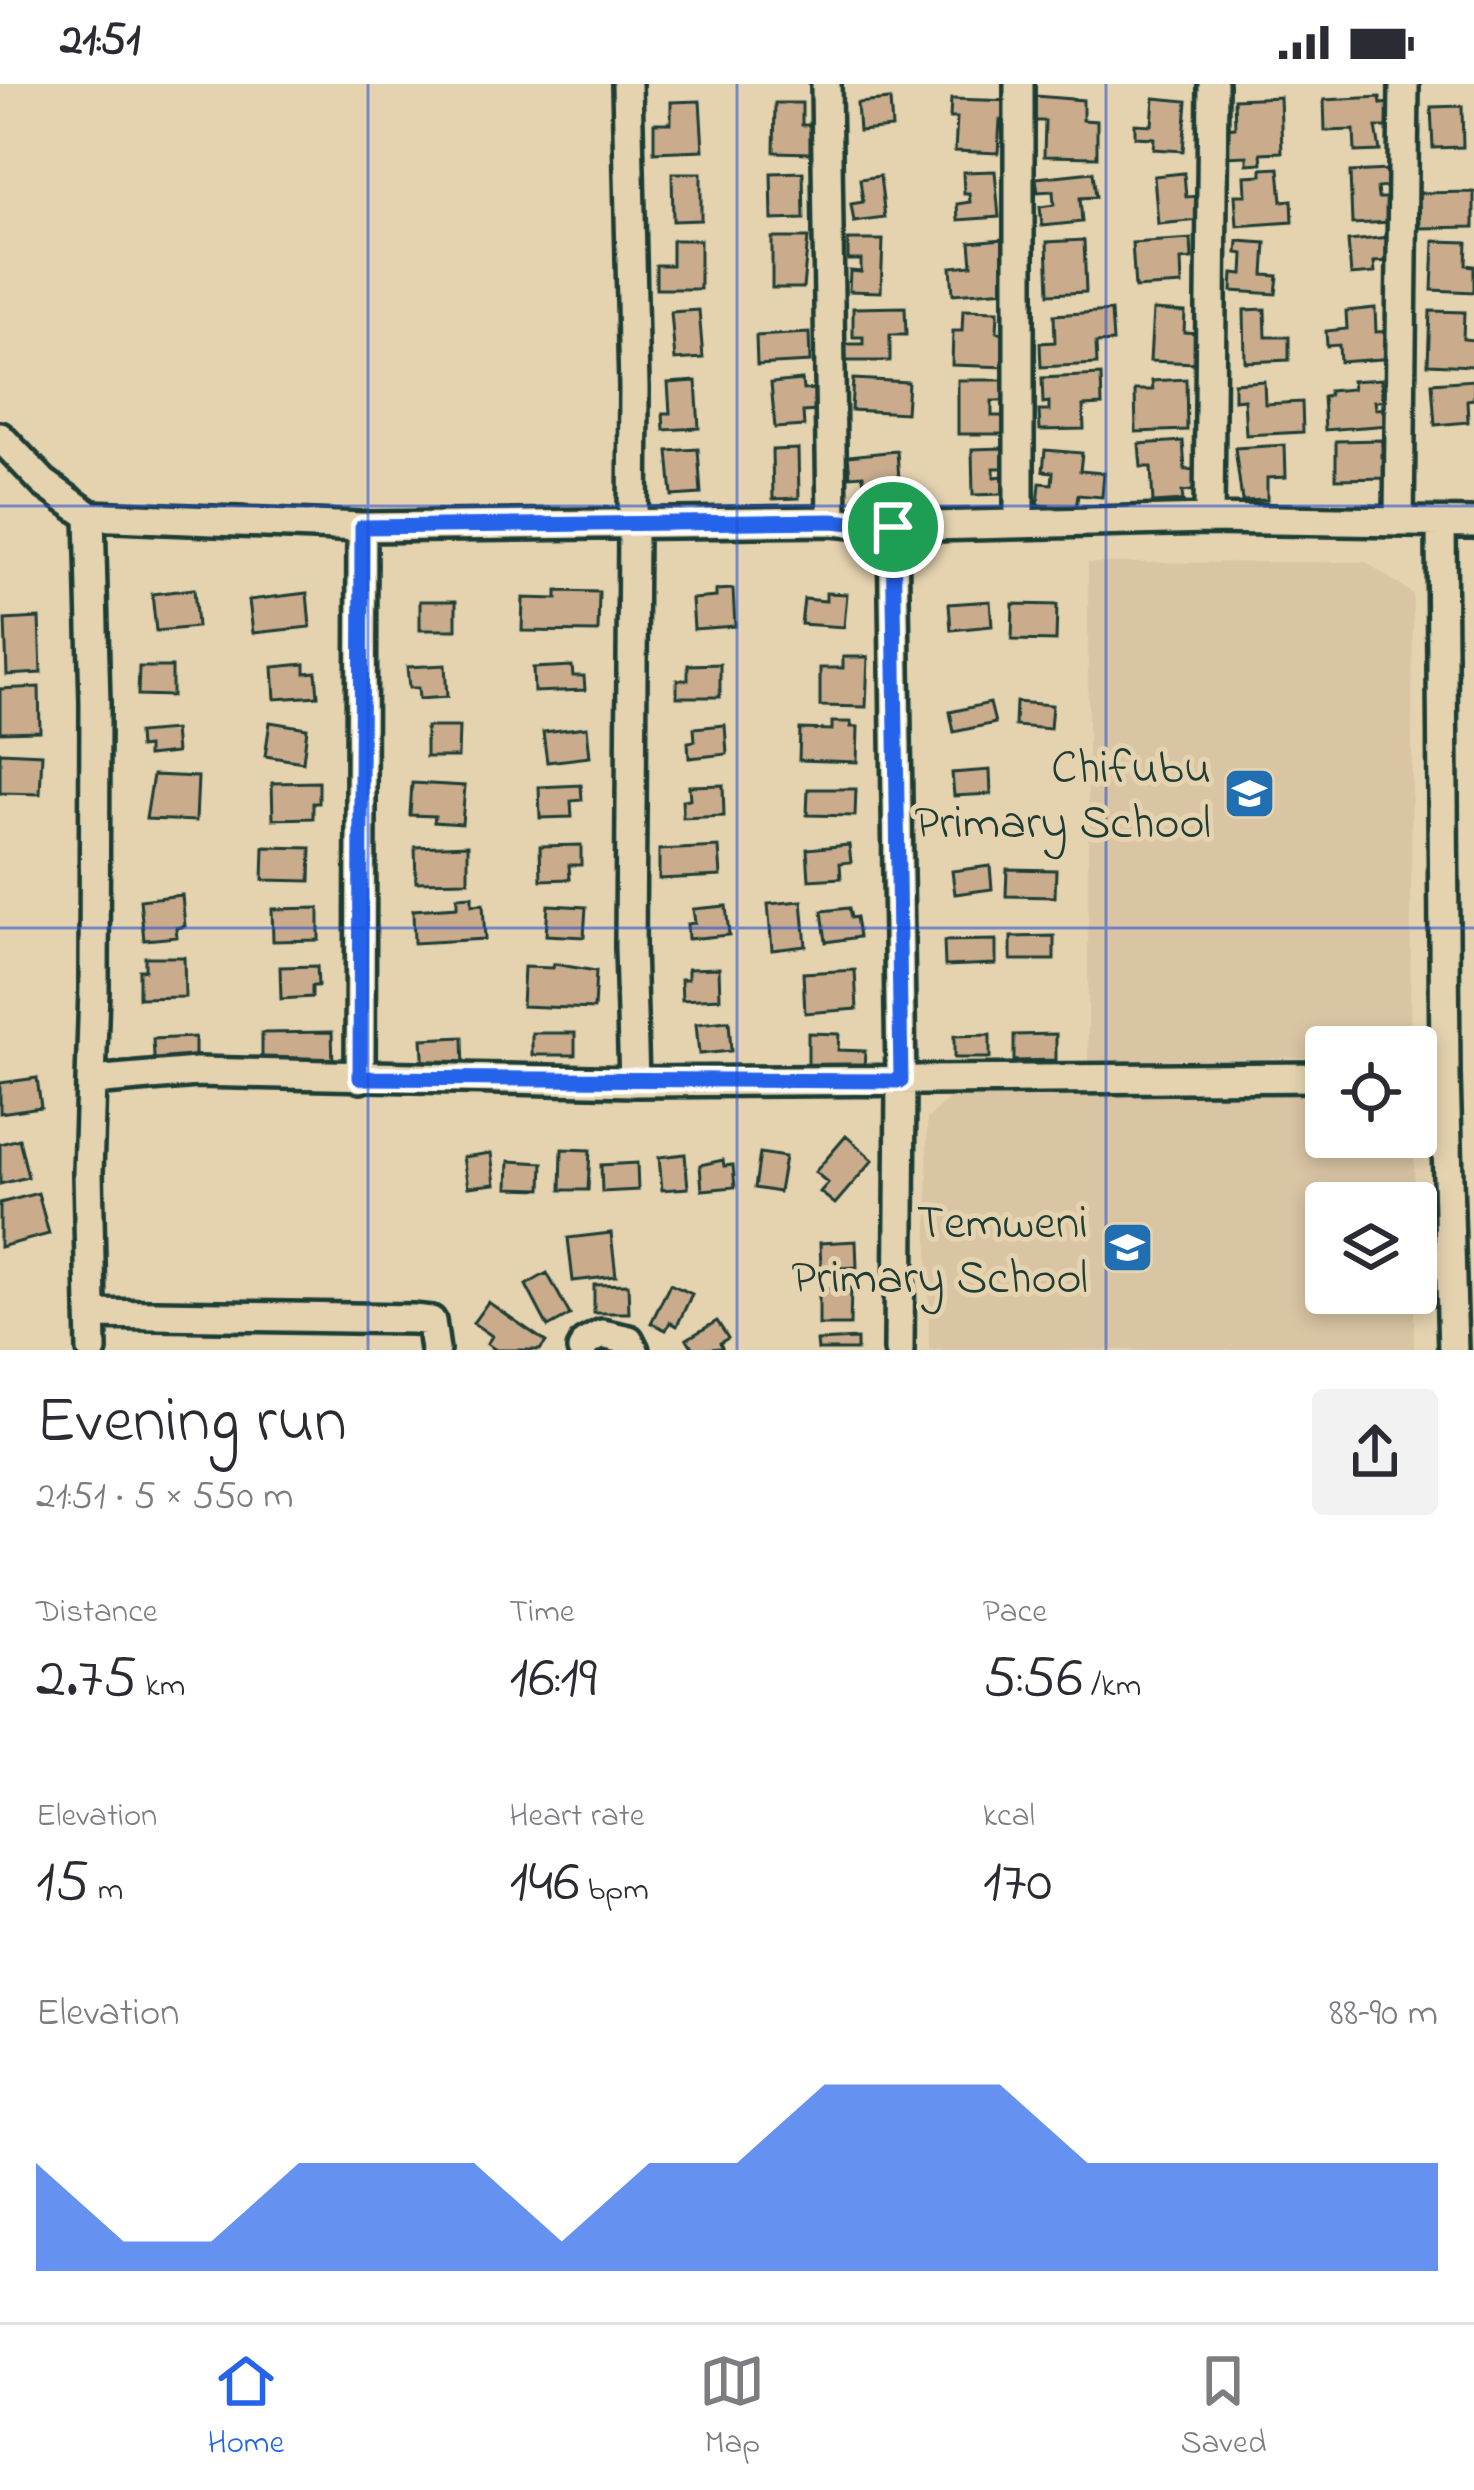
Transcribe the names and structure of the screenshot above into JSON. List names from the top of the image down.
{
  "places": {
    "school or university": ["Chifubu Primary School", "Temweni Primary School"]
  },
  "page": {
    "status": "21:51",
    "heading": ["Evening run", "21:51 · 5 × 550 m"],
    "stats": [
      ["Distance", "2.75 km"],
      ["Time", "16:19"],
      ["Pace", "5:56 /km"],
      ["Elevation", "15 m"],
      ["Heart rate", "146 bpm"],
      ["kcal", "170"]
    ],
    "chart": ["Elevation", "88–90 m"],
    "tabs": ["Home", "Map", "Saved"]
  }
}
